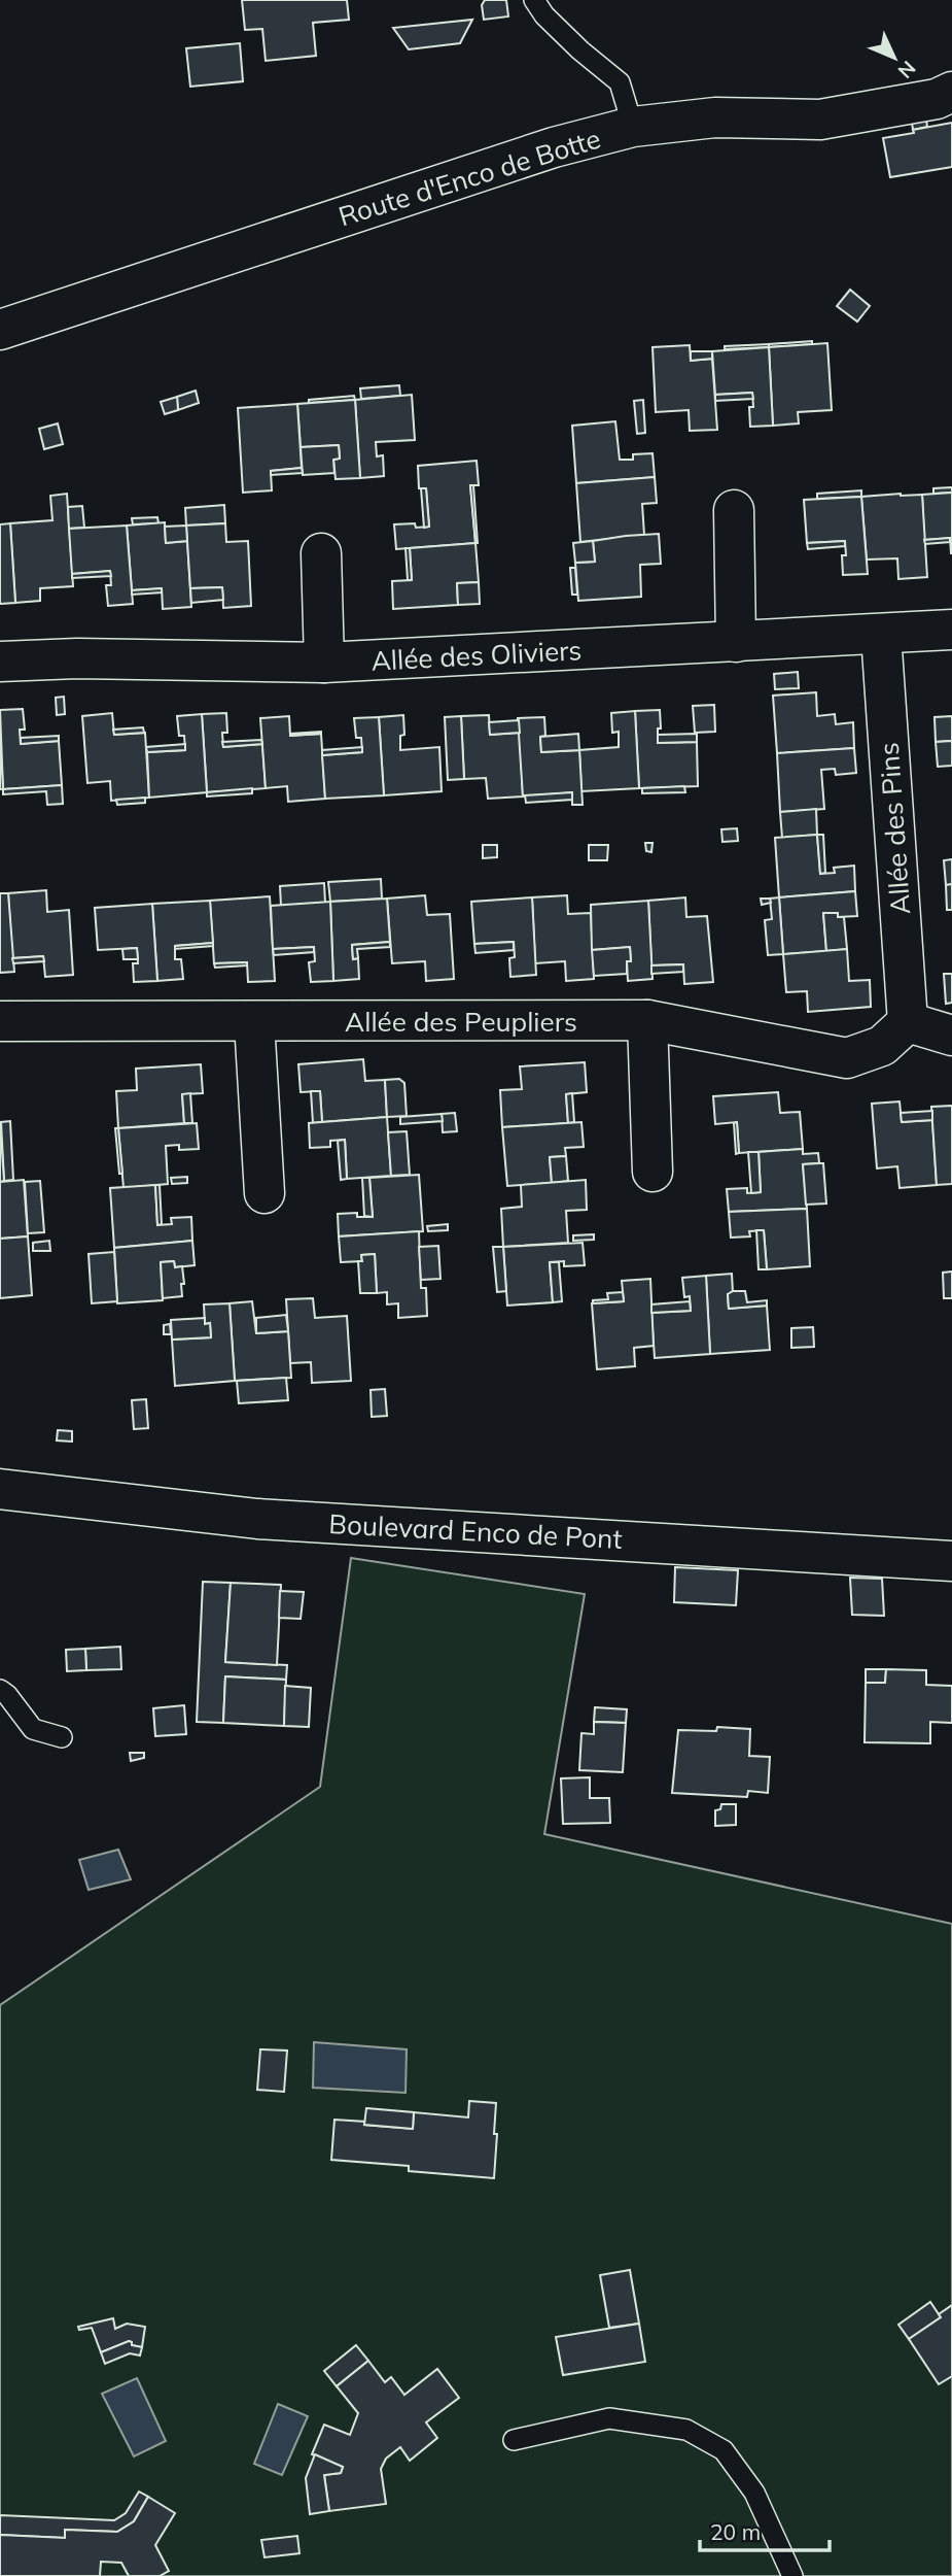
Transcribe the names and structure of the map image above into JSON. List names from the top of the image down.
{
  "streets": {
    "street": [
      "Route d'Enco de Botte",
      "Allée des Oliviers",
      "Allée des Pins",
      "Allée des Peupliers",
      "Boulevard Enco de Pont"
    ]
  },
  "crossings": [
    ["Allée des Oliviers", "Allée des Pins"],
    ["Allée des Pins", "Allée des Peupliers"]
  ],
  "scale_bar": "20 m",
  "north": "bottom right"
}
